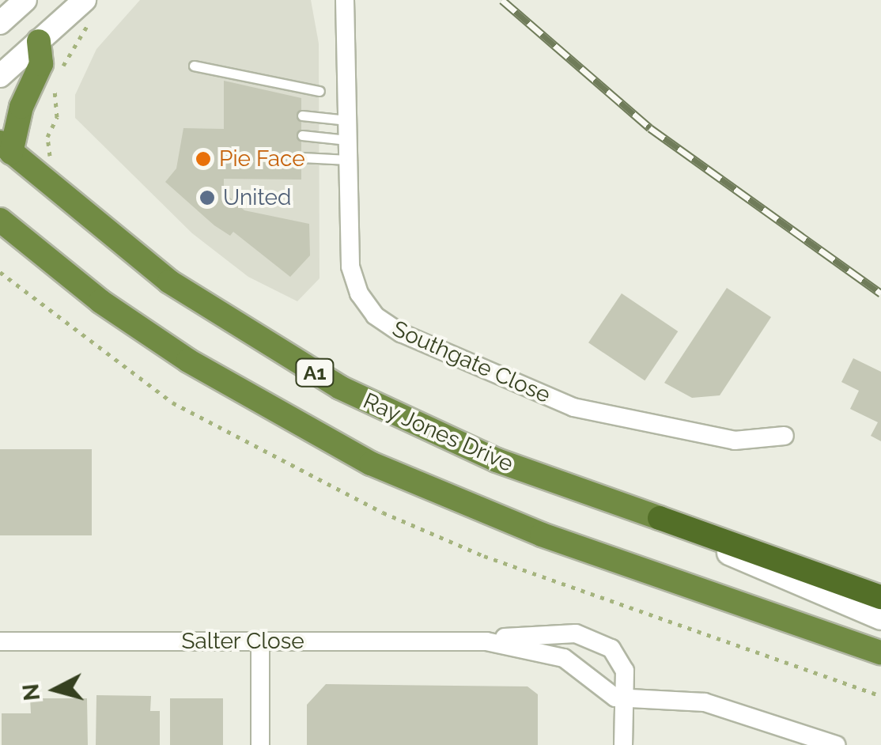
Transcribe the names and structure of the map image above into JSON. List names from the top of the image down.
{
  "streets": {
    "highway": ["A1", "Ray Jones Drive"],
    "street": ["Southgate Close", "Salter Close"]
  },
  "crossings": [
    ["A1", "Ray Jones Drive"]
  ],
  "places": ["Pie Face", "United"],
  "north": "left"
}
